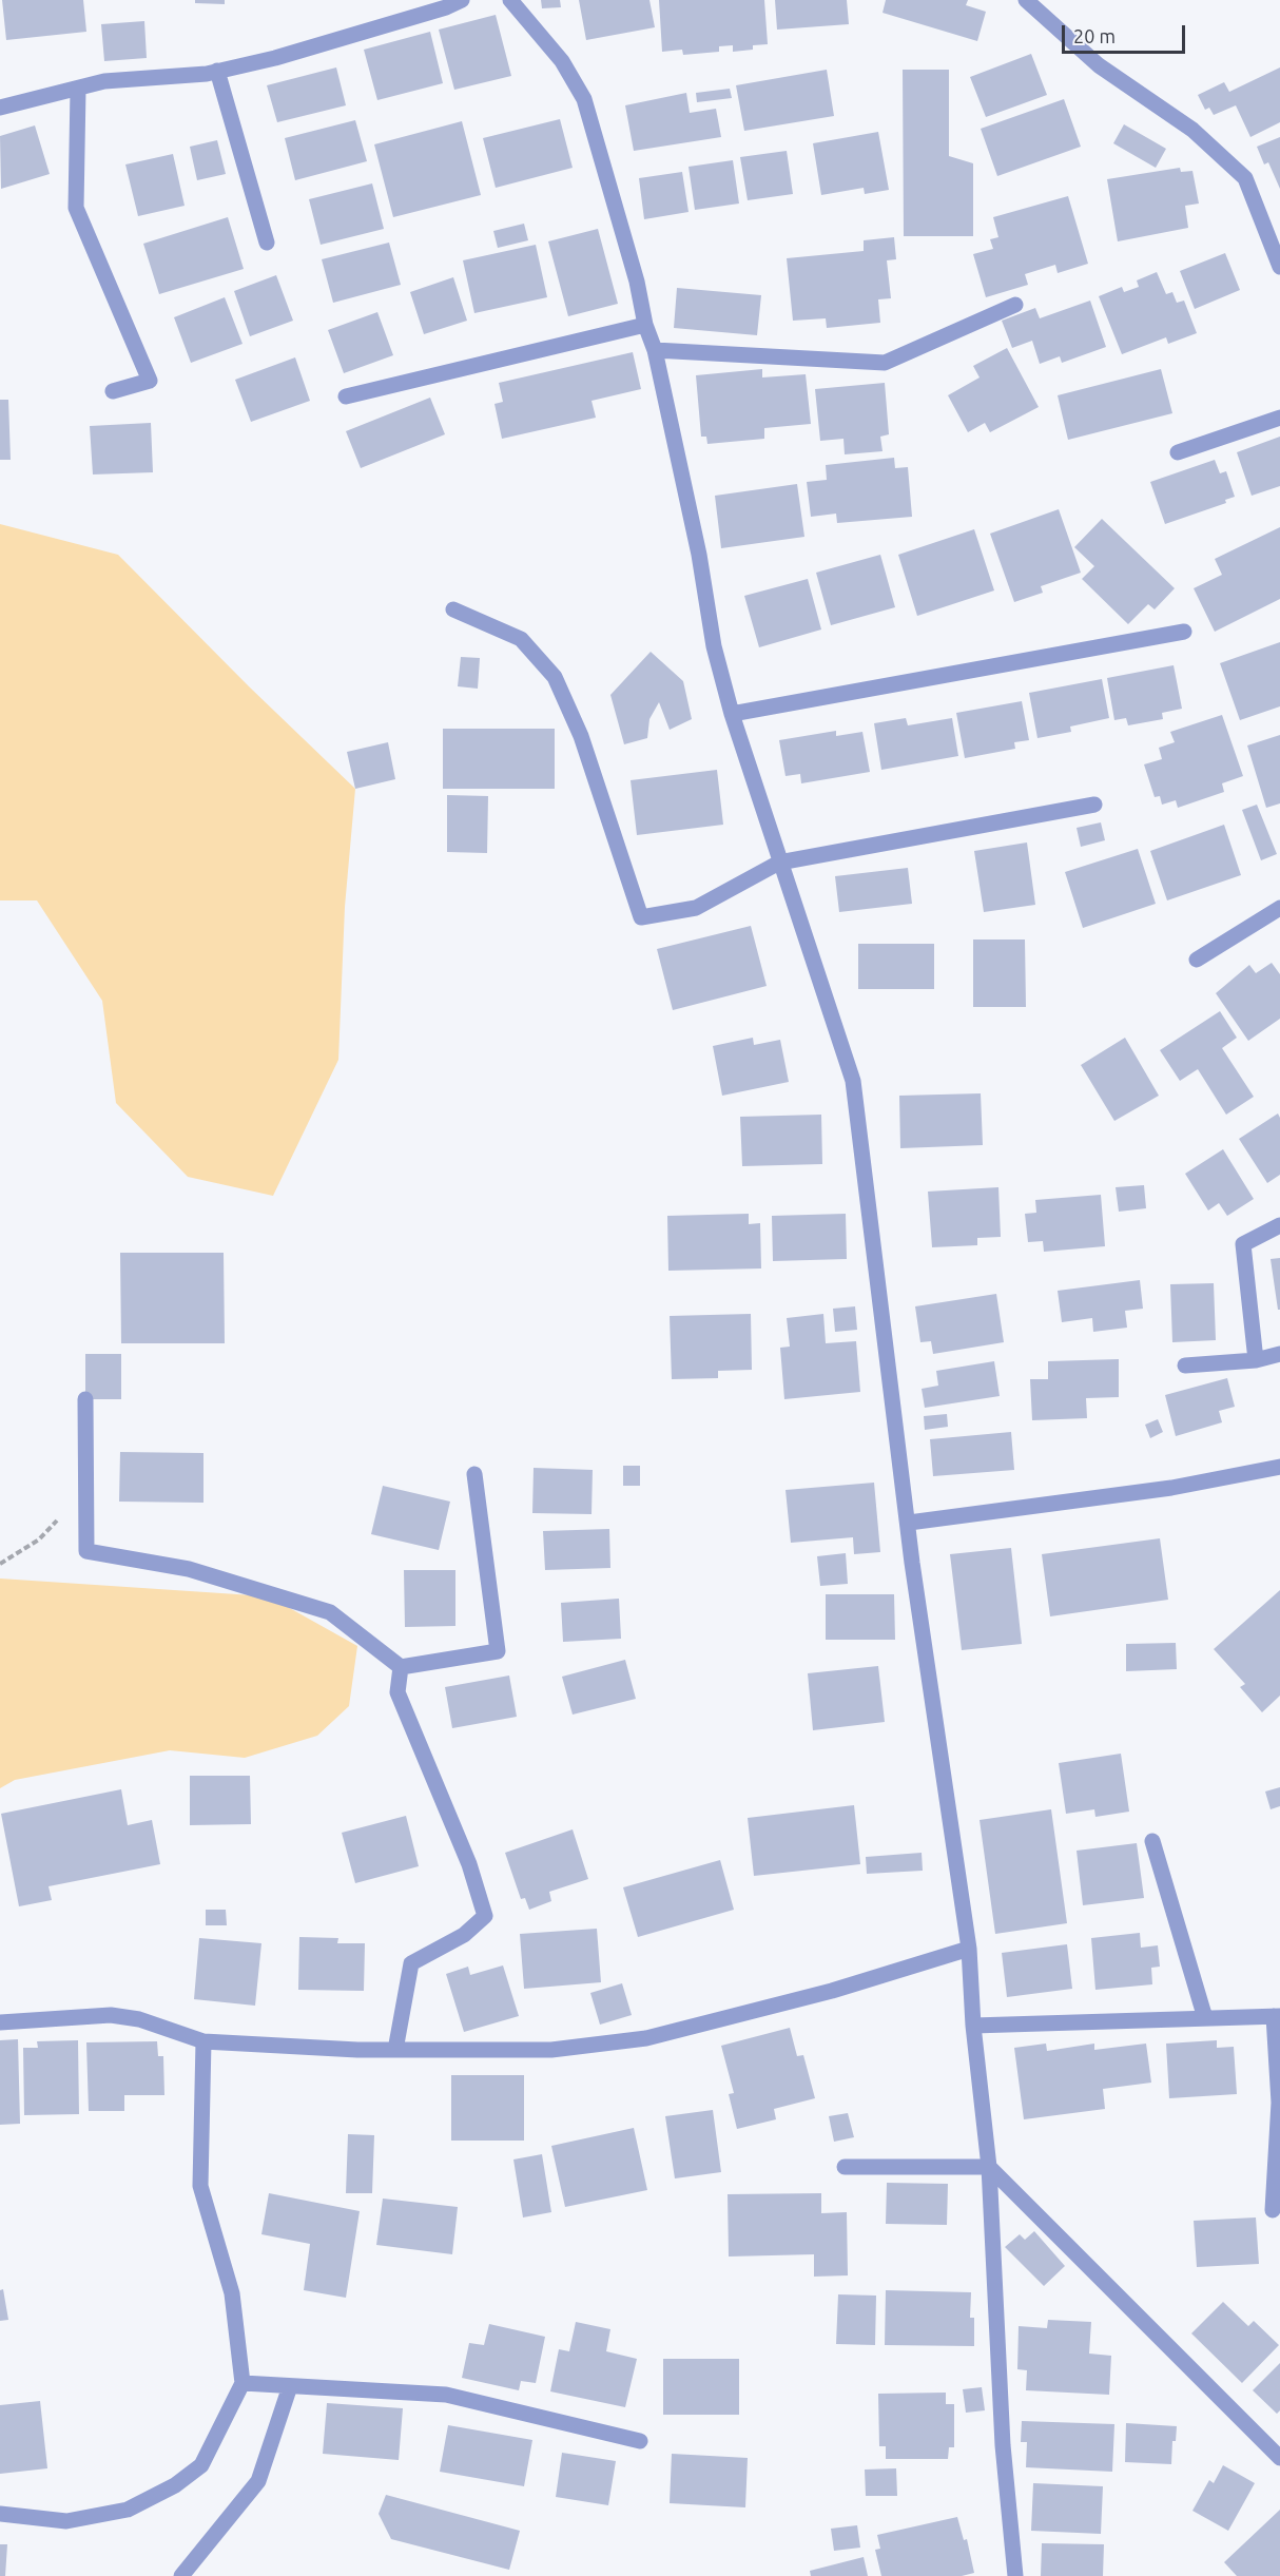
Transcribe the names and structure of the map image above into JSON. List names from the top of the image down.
{
  "scale_bar": "20 m"
}
